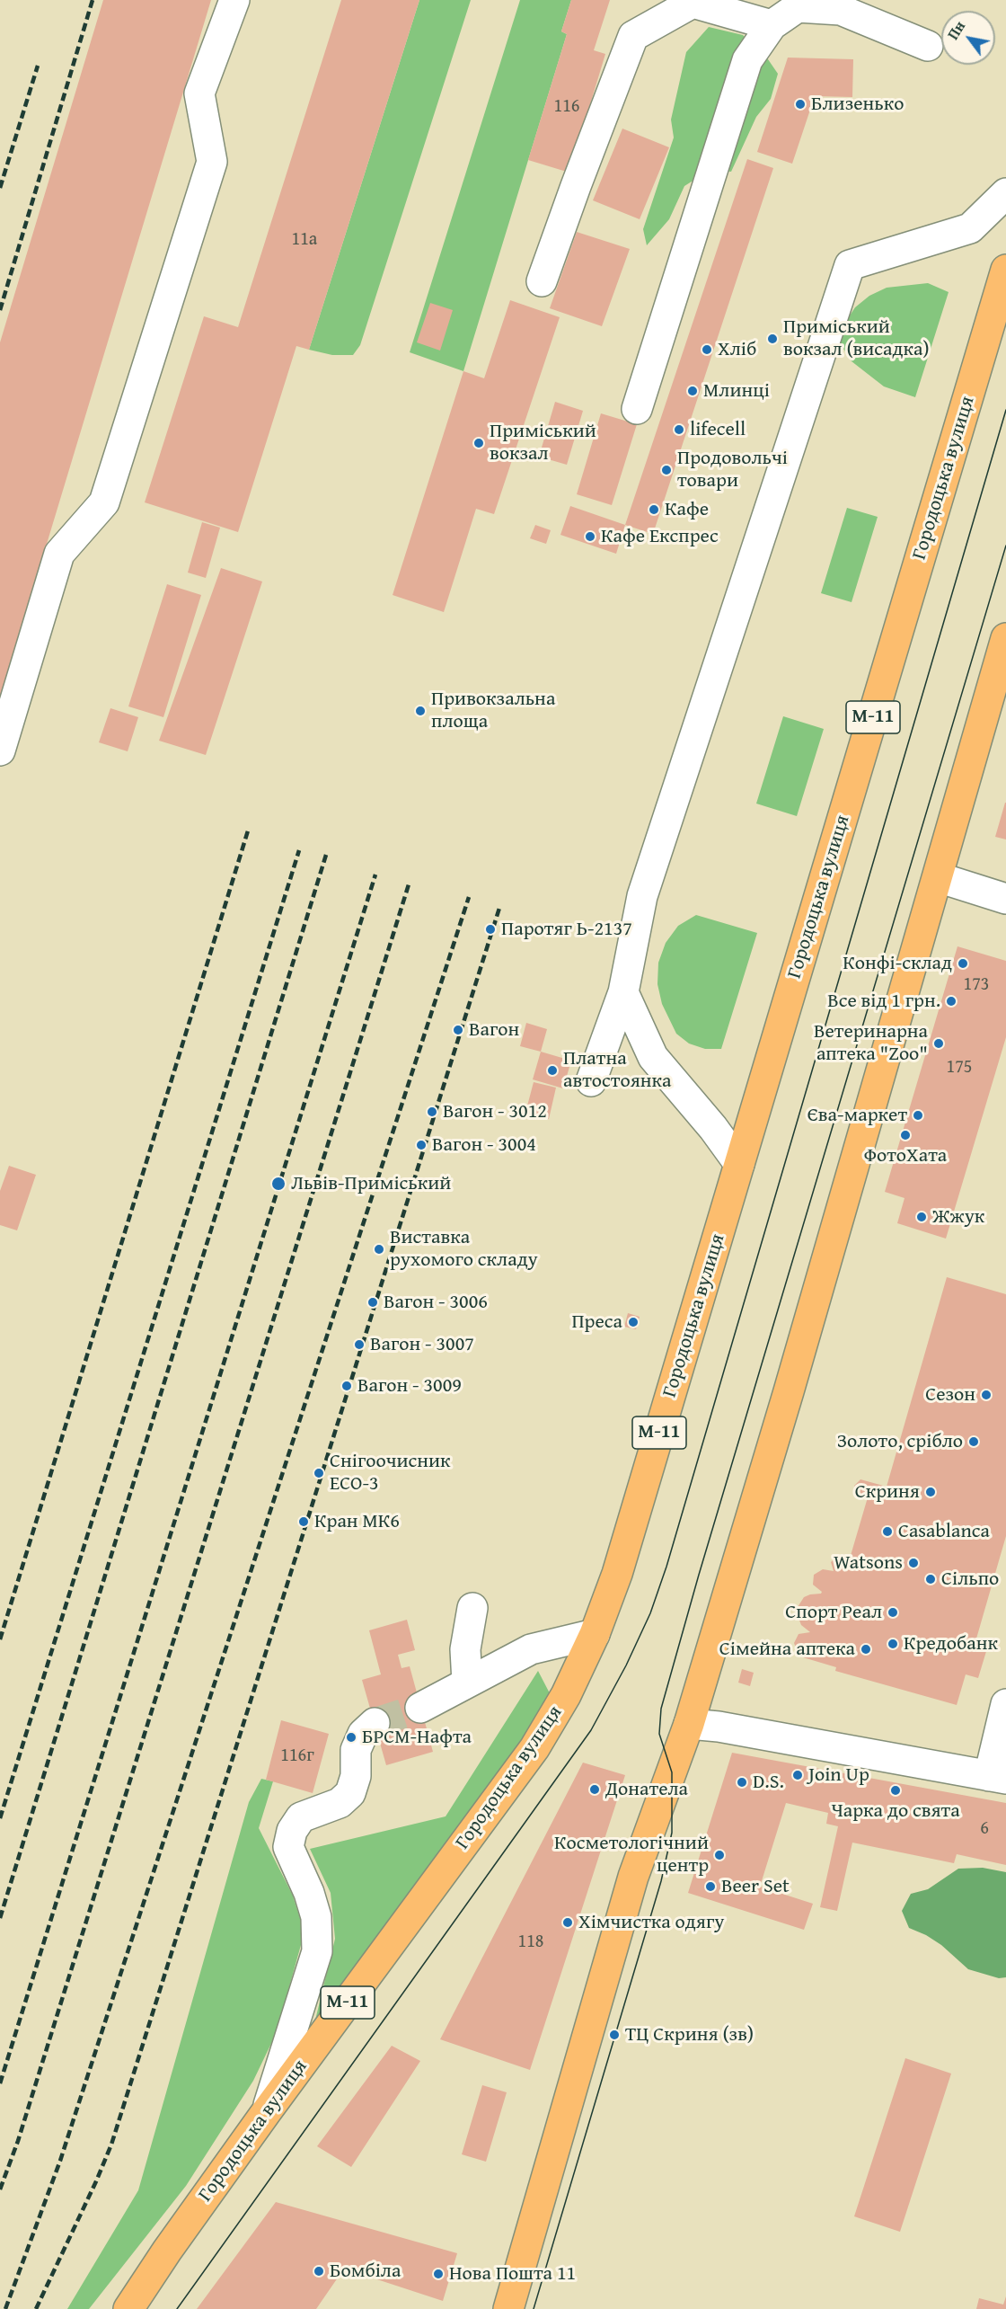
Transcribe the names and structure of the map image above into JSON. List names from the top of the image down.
{
  "streets": {
    "main road": ["Городоцька вулиця", "М-11"]
  },
  "places": [
    "Близенько",
    "Приміський вокзал (висадка)",
    "Хліб",
    "Млинці",
    "lifecell",
    "Приміський вокзал",
    "Продовольчі товари",
    "Кафе",
    "Кафе Експрес",
    "Привокзальна площа",
    "Паротяг Ь-2137",
    "Конфі-склад",
    "Все від 1 грн.",
    "Вагон",
    "Ветеринарна аптека \"Zoo\"",
    "Платна автостоянка",
    "Вагон - 3012",
    "Єва-маркет",
    "ФотоХата",
    "Вагон - 3004",
    "Львів-Приміський",
    "Жжук",
    "Виставка рухомого складу",
    "Вагон - 3006",
    "Преса",
    "Вагон - 3007",
    "Вагон - 3009",
    "Сезон",
    "Золото, срібло",
    "Снігоочисник ЕСО-3",
    "Скриня",
    "Кран МК6",
    "Casablanca",
    "Watsons",
    "Сільпо",
    "Спорт Реал",
    "Кредобанк",
    "Сімейна аптека",
    "БРСМ-Нафта",
    "Join Up",
    "D.S.",
    "Донатела",
    "Чарка до свята",
    "Косметологічний центр",
    "Beer Set",
    "Хімчистка одягу",
    "ТЦ Скриня (зв)",
    "Бомбіла",
    "Нова Пошта 11"
  ],
  "house_numbers": [
    "116",
    "11а",
    "173",
    "175",
    "116г",
    "6",
    "118"
  ],
  "north": "top left"
}
